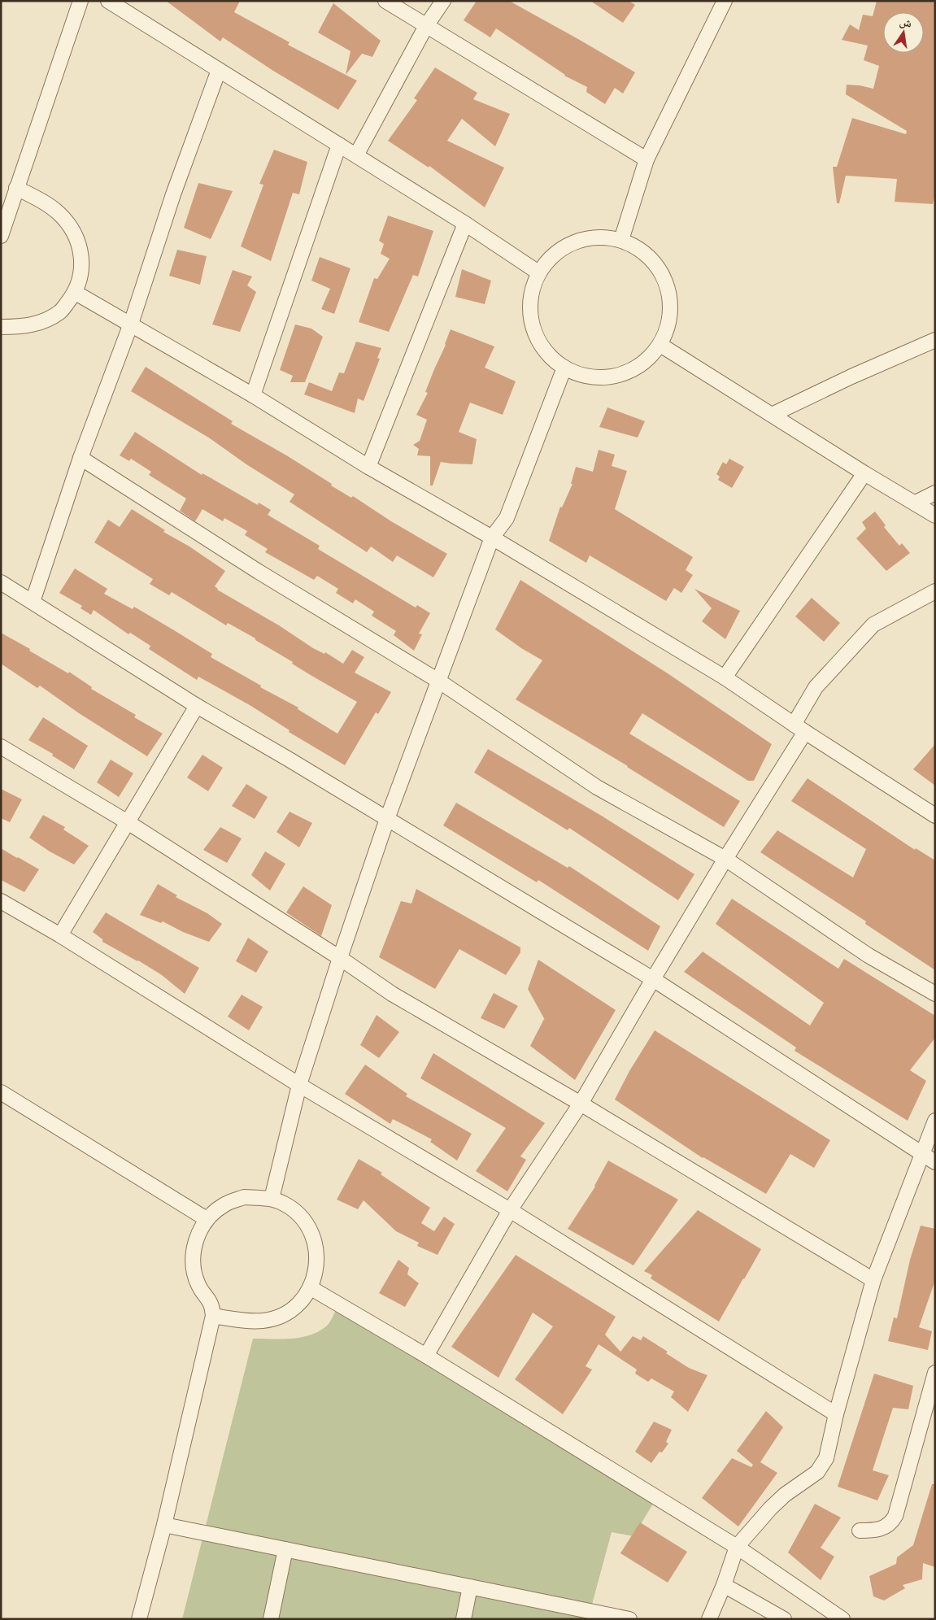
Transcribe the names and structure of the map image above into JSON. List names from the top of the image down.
{
  "north": "top"
}
